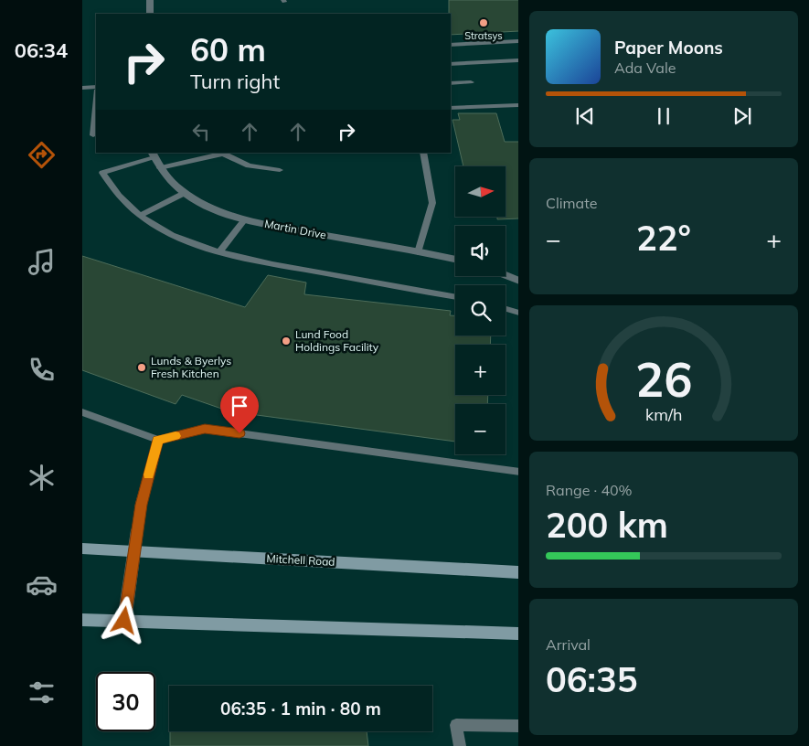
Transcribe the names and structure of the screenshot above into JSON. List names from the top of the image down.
{
  "streets": {
    "main road": ["Mitchell Road"],
    "street": ["Martin Drive"]
  },
  "places": ["Stratsys", "Lund Food Holdings Facility", "Lunds & Byerlys Fresh Kitchen"],
  "north": "right",
  "page": {
    "tabs": "06:34",
    "turn": ["60 m", "Turn right"],
    "song": ["Paper Moons", "Ada Vale"],
    "tile": [
      "Climate",
      ["Range · 40%", "200 km"],
      ["Arrival", "06:35"]
    ],
    "map_buttons": ["+", "−"],
    "heat": ["−", "22°", "+"],
    "limit": "30",
    "trip": "06:35 · 1 min · 80 m",
    "gauge": ["26", "km/h"]
  }
}
